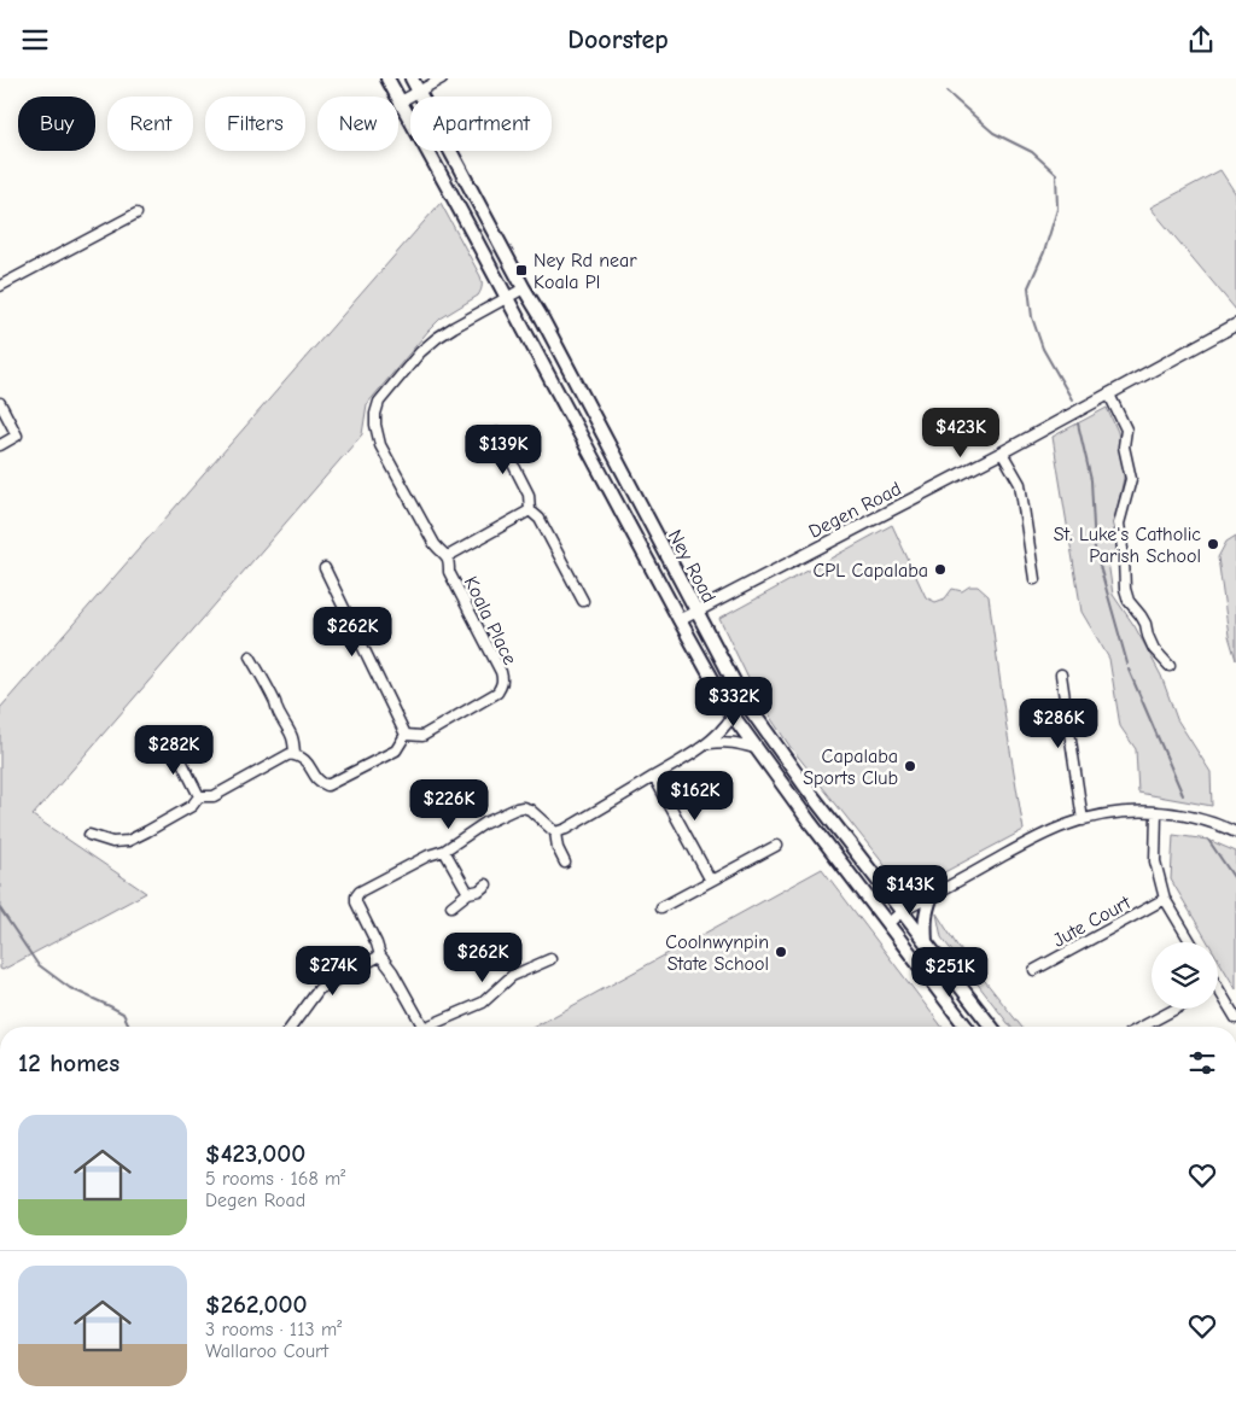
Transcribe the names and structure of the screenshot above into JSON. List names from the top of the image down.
{
  "streets": {
    "main road": ["Ney Road"],
    "street": ["Degen Road", "Koala Place", "Jute Court"]
  },
  "crossings": [
    ["Degen Road", "Ney Road"],
    ["Ney Road", "Koala Place"]
  ],
  "places": {
    "transit": ["Ney Rd near Koala Pl"],
    "other": [
      "St. Luke's Catholic Parish School",
      "CPL Capalaba",
      "Capalaba Sports Club",
      "Coolnwynpin State School"
    ]
  },
  "page": {
    "header": "Doorstep",
    "chip": [
      "Buy",
      "Rent",
      "Filters",
      "New",
      "Apartment"
    ],
    "price": [
      "$423K",
      "$139K",
      "$262K",
      "$332K",
      "$286K",
      "$282K",
      "$162K",
      "$226K",
      "$143K",
      "$262K",
      "$274K",
      "$251K"
    ],
    "heading": "12 homes",
    "list": [
      {
        "name": "$423,000",
        "note": "5 rooms · 168 m² · Degen Road"
      },
      {
        "name": "$262,000",
        "note": "3 rooms · 113 m² · Wallaroo Court"
      }
    ]
  }
}
